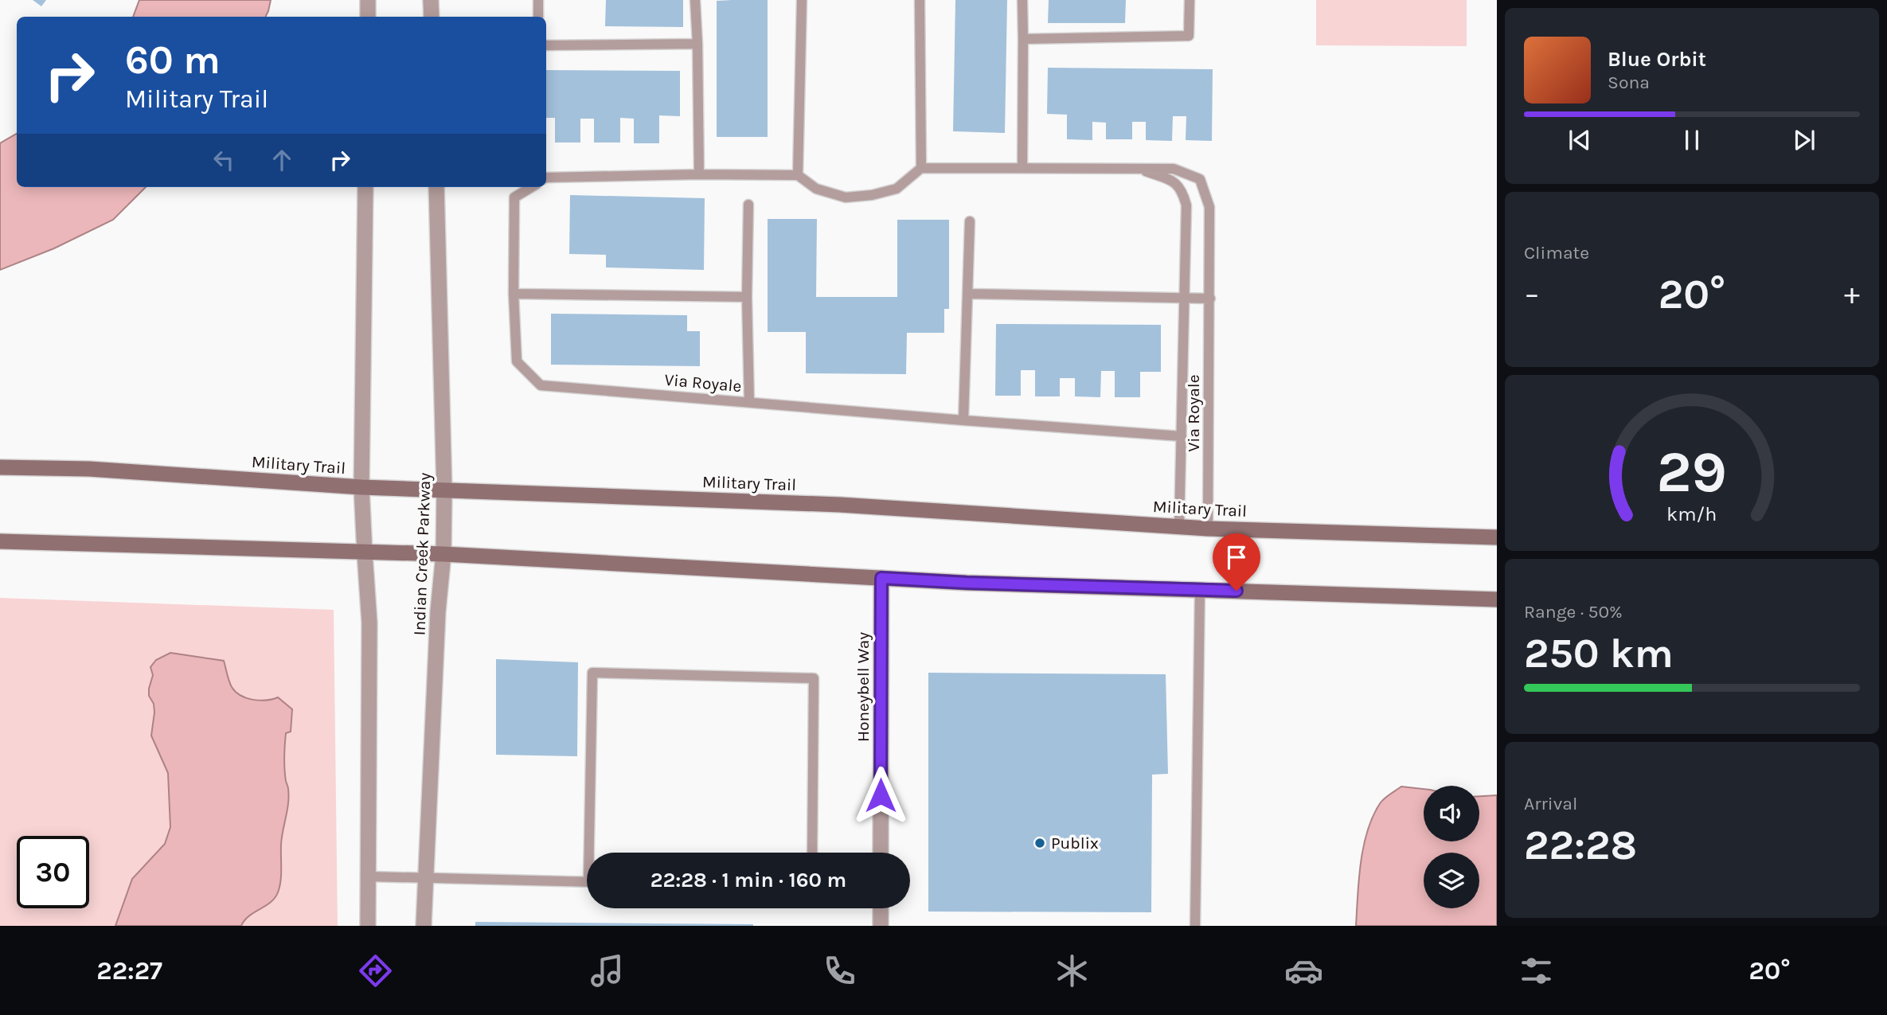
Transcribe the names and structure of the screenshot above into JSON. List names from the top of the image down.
{
  "streets": {
    "main road": ["Military Trail"],
    "street": ["Indian Creek Parkway", "Honeybell Way"],
    "lane": ["Via Royale"]
  },
  "crossings": [
    ["Via Royale", "Military Trail"],
    ["Military Trail", "Indian Creek Parkway"]
  ],
  "places": ["Publix"],
  "page": {
    "turn": ["60 m", "Military Trail"],
    "song": ["Blue Orbit", "Sona"],
    "tile": [
      "Climate",
      ["Range · 50%", "250 km"],
      ["Arrival", "22:28"]
    ],
    "heat": ["−", "20°", "+"],
    "limit": "30",
    "trip": "22:28 · 1 min · 160 m",
    "tabs": ["22:27", "20°"],
    "gauge": ["29", "km/h"]
  }
}
